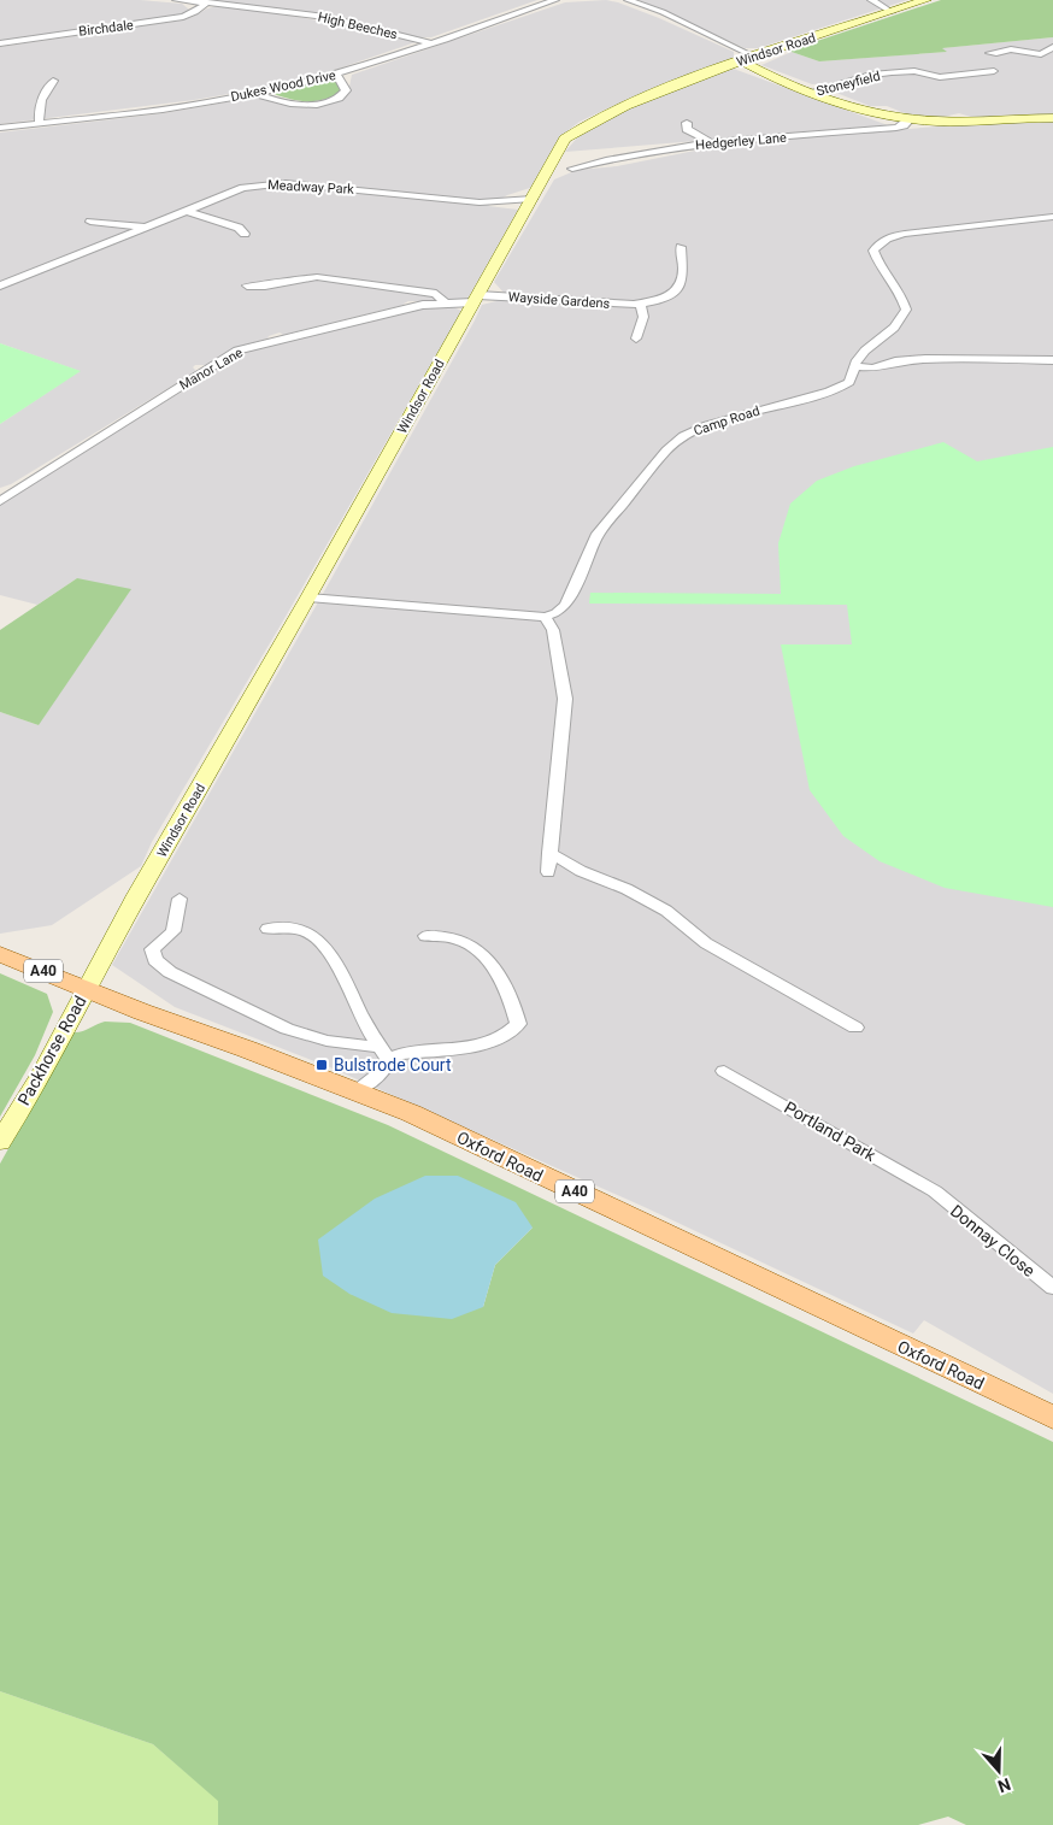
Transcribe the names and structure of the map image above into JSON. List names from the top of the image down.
{
  "streets": {
    "main road": [
      "Windsor Road",
      "Hedgerley Lane",
      "A40",
      "Packhorse Road",
      "Oxford Road"
    ],
    "street": [
      "High Beeches",
      "Birchdale",
      "Stoneyfield",
      "Dukes Wood Drive",
      "Meadway Park",
      "Wayside Gardens",
      "Manor Lane",
      "Camp Road",
      "Portland Park",
      "Donnay Close"
    ]
  },
  "crossings": [
    ["High Beeches", "Birchdale"],
    ["High Beeches", "Dukes Wood Drive"],
    ["Windsor Road", "Hedgerley Lane"],
    ["Windsor Road", "Meadway Park"],
    ["Windsor Road", "Wayside Gardens"],
    ["Windsor Road", "Manor Lane"],
    ["Windsor Road", "Packhorse Road"],
    ["Windsor Road", "Oxford Road"],
    ["Stoneyfield", "Hedgerley Lane"],
    ["Wayside Gardens", "Manor Lane"],
    ["Packhorse Road", "Oxford Road"],
    ["Portland Park", "Donnay Close"]
  ],
  "places": {
    "transit": ["Bulstrode Court"]
  },
  "north": "bottom"
}
